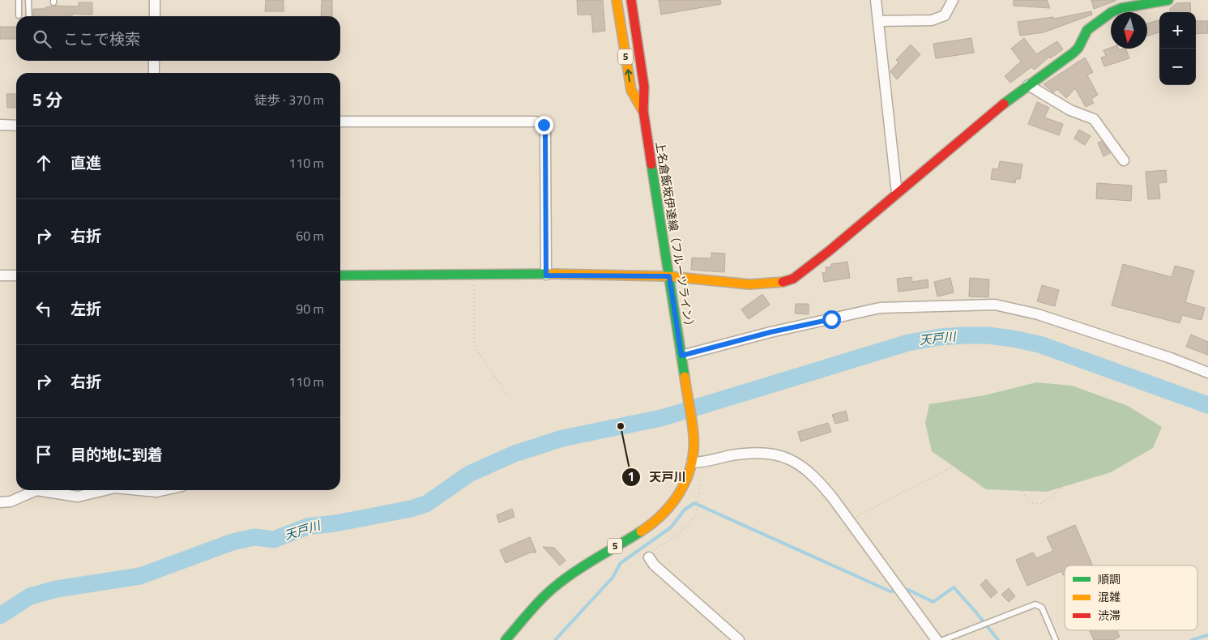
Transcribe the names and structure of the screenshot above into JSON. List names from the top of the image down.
{
  "streets": {
    "street": ["5", "上名倉飯坂伊達線（フルーツライン）"]
  },
  "crossings": [
    ["5", "上名倉飯坂伊達線（フルーツライン）"]
  ],
  "water": ["天戸川"],
  "places": ["天戸川"],
  "legend": ["順調", "混雑", "渋滞"],
  "north": "bottom",
  "page": {
    "map_buttons": ["+", "−"],
    "search": "ここで検索",
    "heading": ["5 分", "徒歩 · 370 m"],
    "list": [
      ["直進", "110 m"],
      ["右折", "60 m"],
      ["左折", "90 m"],
      ["右折", "110 m"],
      "目的地に到着"
    ]
  }
}
